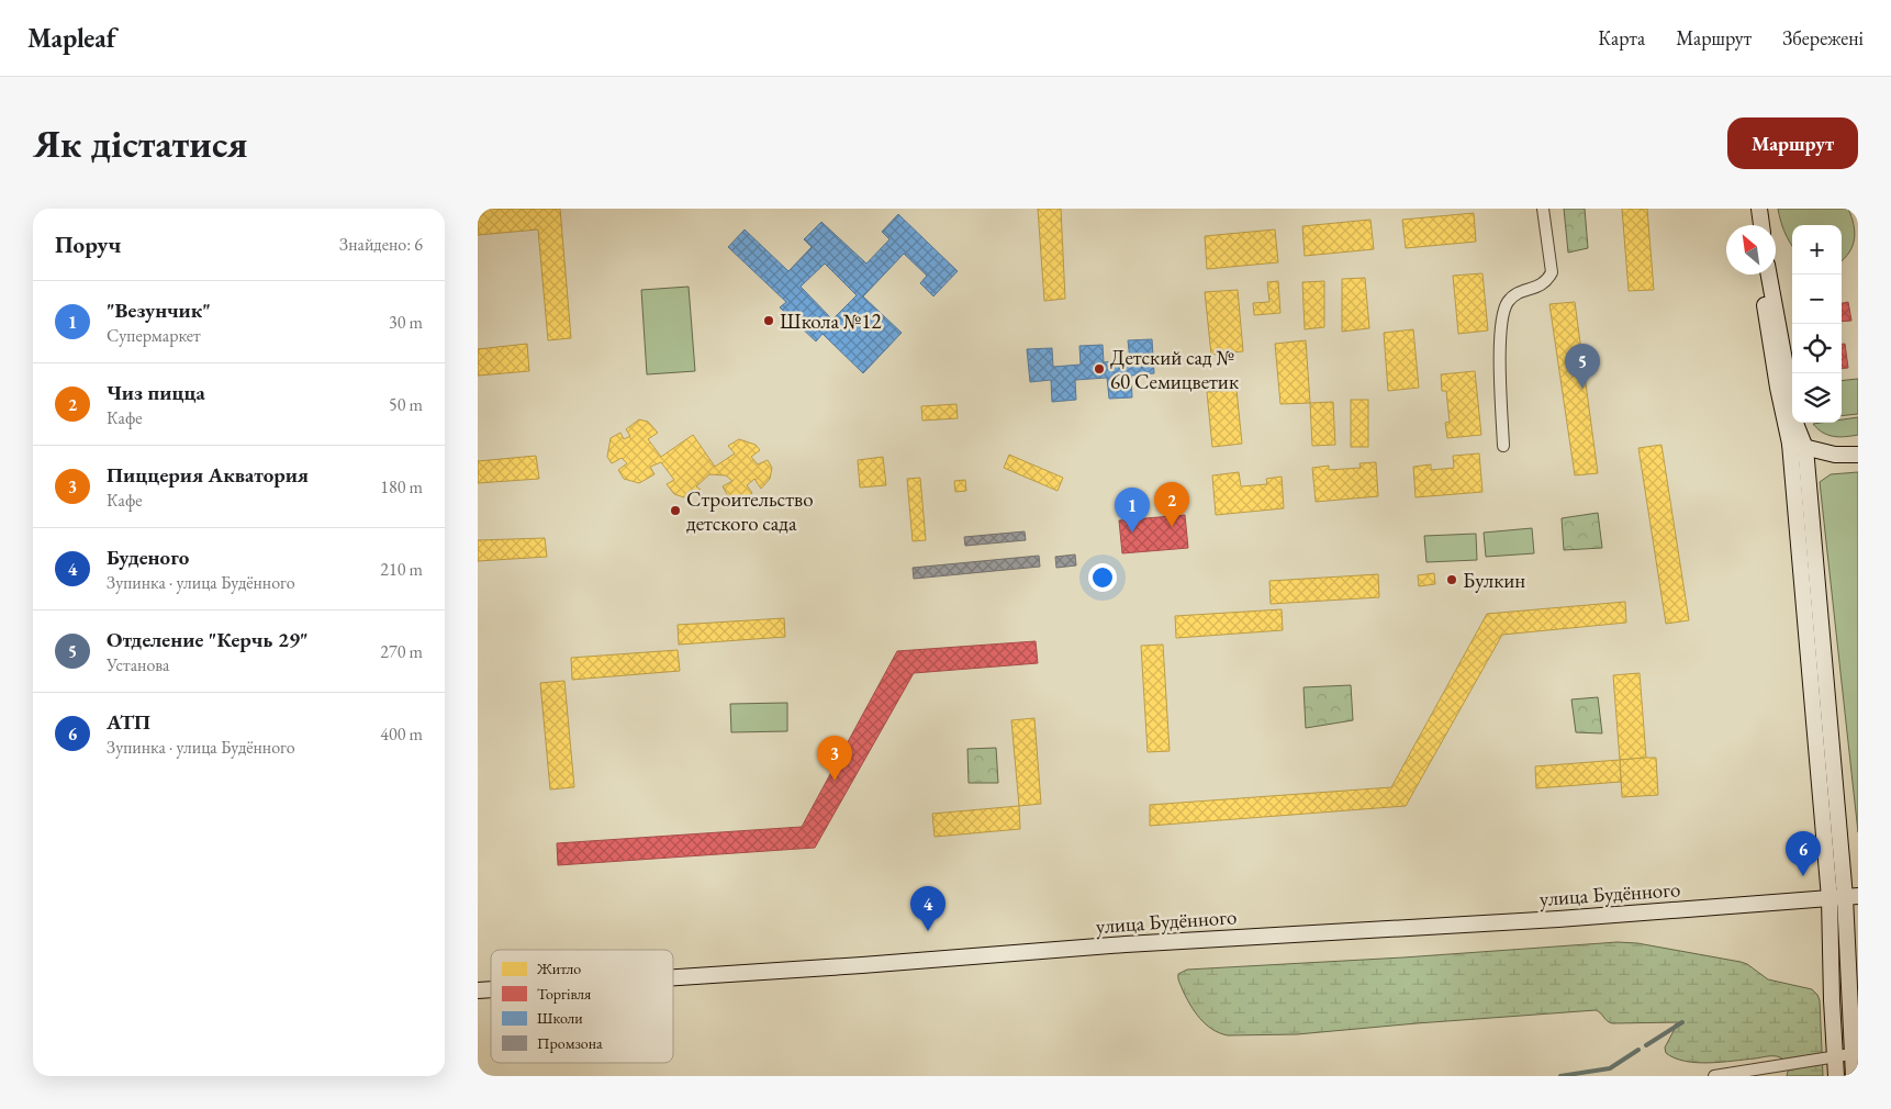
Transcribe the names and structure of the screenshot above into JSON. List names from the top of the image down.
{
  "streets": {
    "main road": ["улица Будённого"]
  },
  "places": [
    "Школа №12",
    "Детский сад № 60 Семицветик",
    "Строительство детского сада",
    "Булкин"
  ],
  "legend": [
    "Житло",
    "Торгівля",
    "Школи",
    "Промзона"
  ],
  "north": "top left",
  "page": {
    "header": "Mapleaf",
    "nav": ["Карта", "Маршрут", "Збережені"],
    "buttons": "Маршрут",
    "title": "Як дістатися",
    "heading": ["Поруч", "Знайдено: 6"],
    "map_buttons": ["+", "−"],
    "list": [
      {
        "mark": "1",
        "name": "\"Везунчик\"",
        "note": "Супермаркет",
        "value": "30 m"
      },
      {
        "mark": "2",
        "name": "Чиз пицца",
        "note": "Кафе",
        "value": "50 m"
      },
      {
        "mark": "3",
        "name": "Пиццерия Акватория",
        "note": "Кафе",
        "value": "180 m"
      },
      {
        "mark": "4",
        "name": "Буденого",
        "note": "Зупинка · улица Будённого",
        "value": "210 m"
      },
      {
        "mark": "5",
        "name": "Отделение \"Керчь 29\"",
        "note": "Установа",
        "value": "270 m"
      },
      {
        "mark": "6",
        "name": "АТП",
        "note": "Зупинка · улица Будённого",
        "value": "400 m"
      }
    ],
    "pins": [
      "5",
      "2",
      "1",
      "3",
      "6",
      "4"
    ]
  }
}
